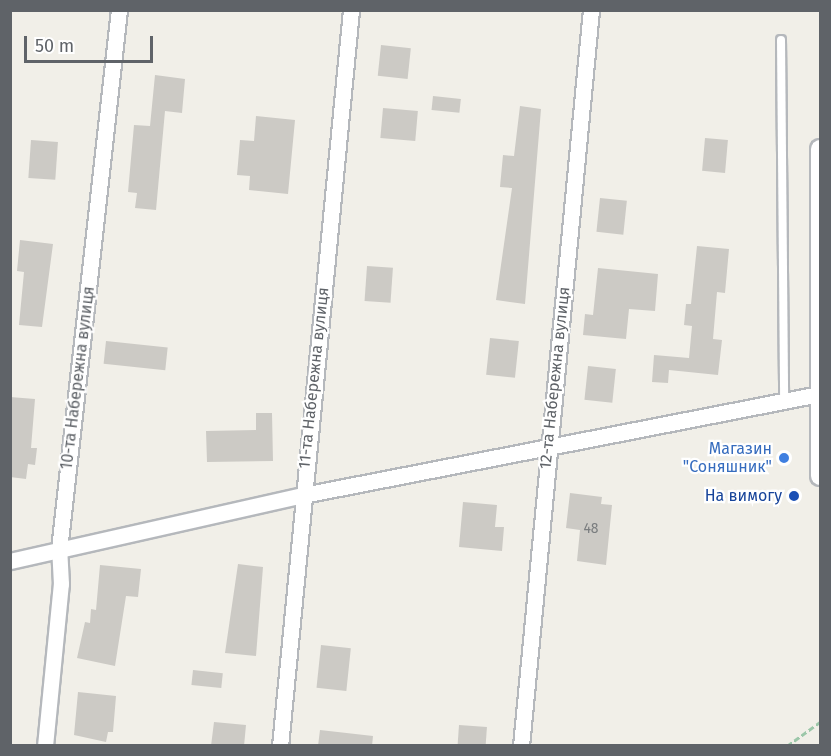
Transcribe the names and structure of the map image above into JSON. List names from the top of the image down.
{
  "streets": {
    "street": ["10-та Набережна вулиця", "11-та Набережна вулиця", "12-та Набережна вулиця"]
  },
  "places": ["Магазин \"Соняшник\"", "На вимогу"],
  "house_numbers": ["48"],
  "scale_bar": "50 m"
}
